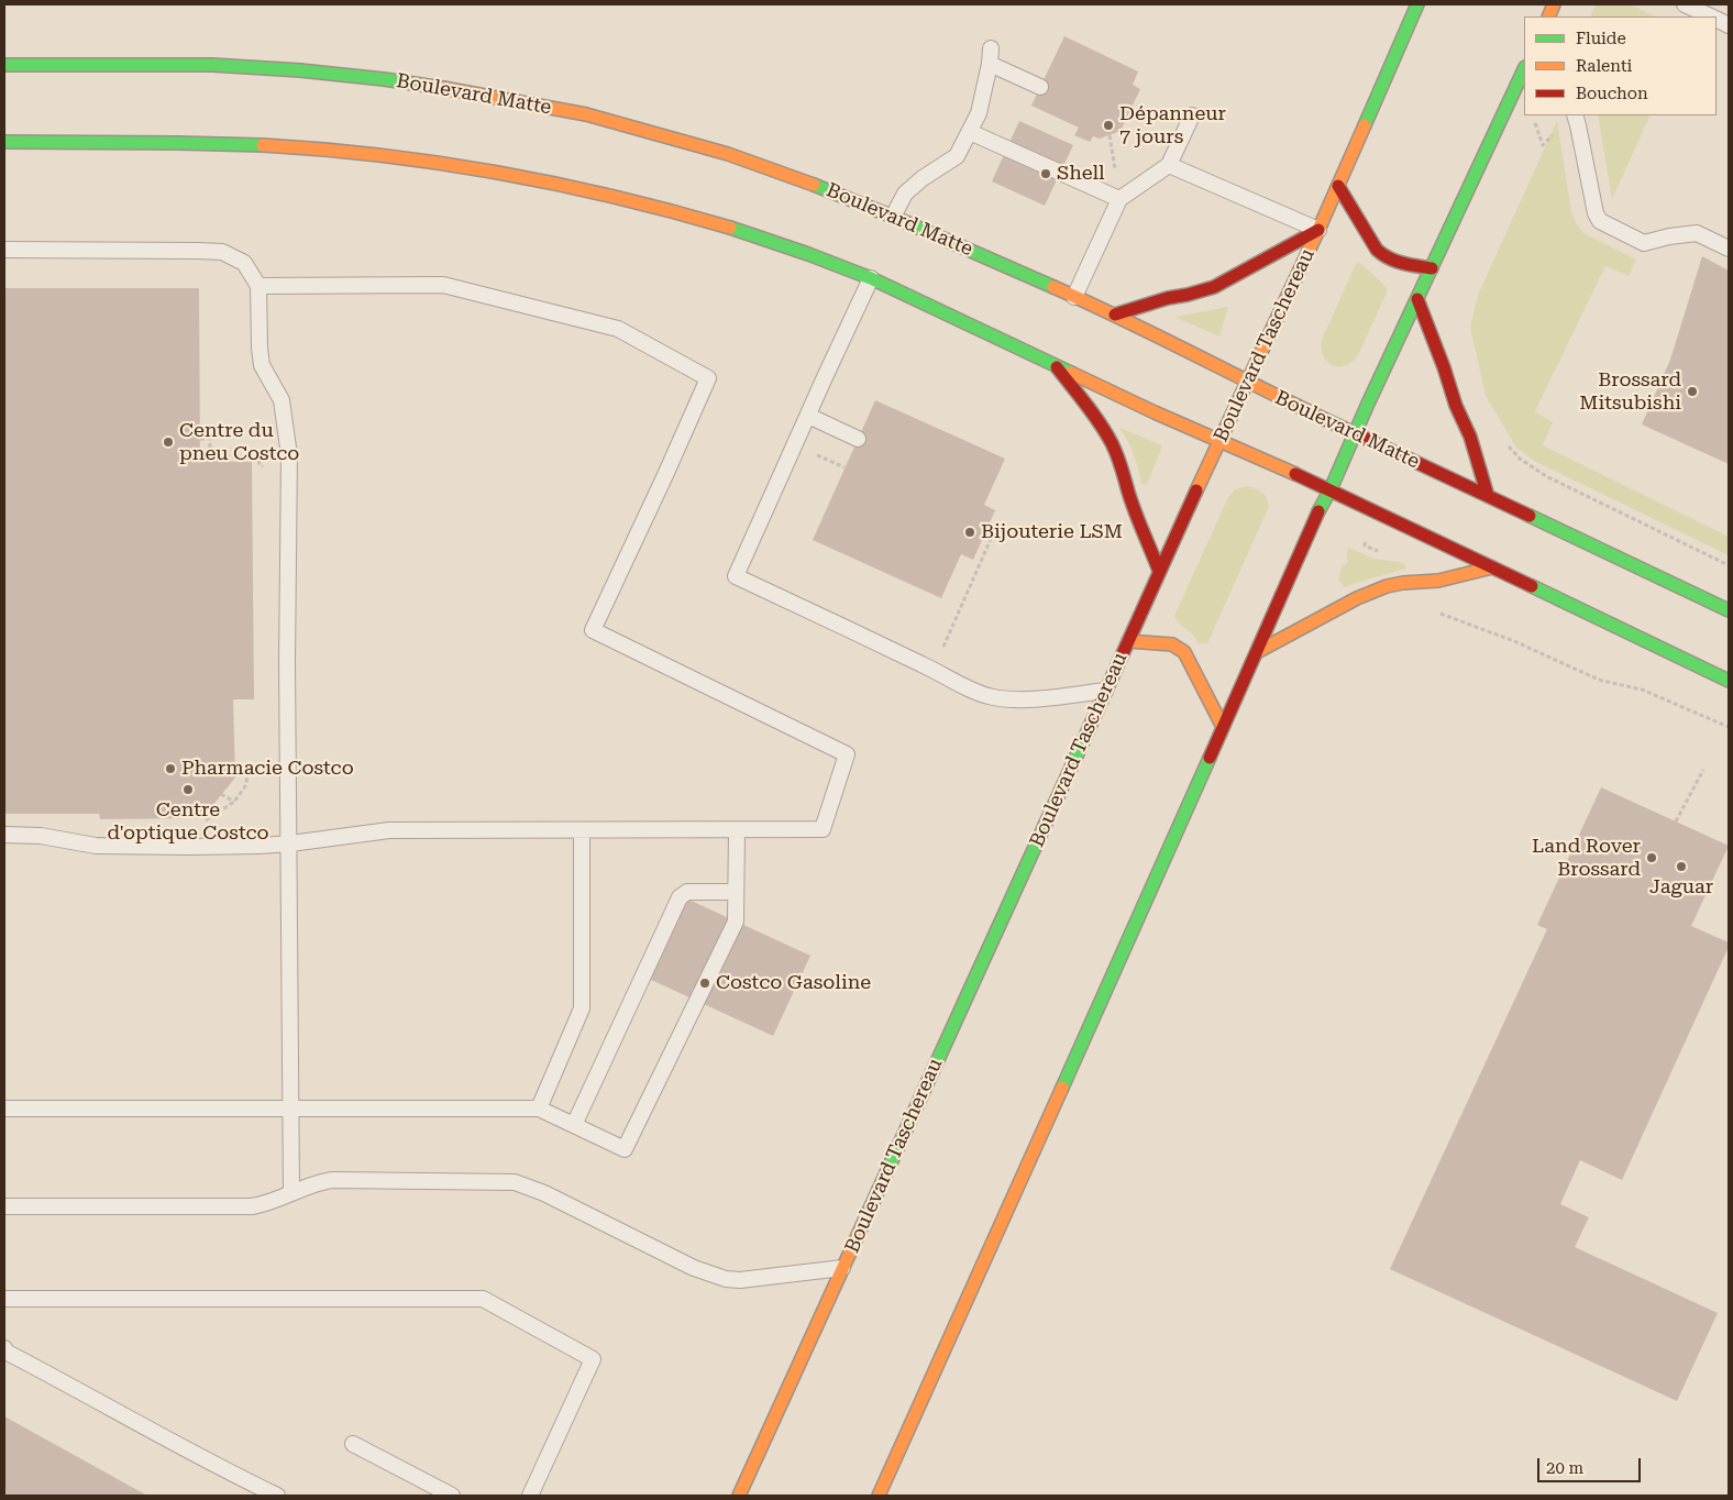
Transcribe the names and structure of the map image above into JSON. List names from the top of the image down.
{
  "streets": {
    "main road": ["Boulevard Matte", "Boulevard Taschereau"]
  },
  "crossings": [
    ["Boulevard Matte", "Boulevard Taschereau"]
  ],
  "places": [
    "Dépanneur 7 jours",
    "Shell",
    "Brossard Mitsubishi",
    "Centre du pneu Costco",
    "Bijouterie LSM",
    "Pharmacie Costco",
    "Centre d'optique Costco",
    "Land Rover Brossard",
    "Jaguar",
    "Costco Gasoline"
  ],
  "legend": ["Fluide", "Ralenti", "Bouchon"],
  "scale_bar": "20 m"
}
